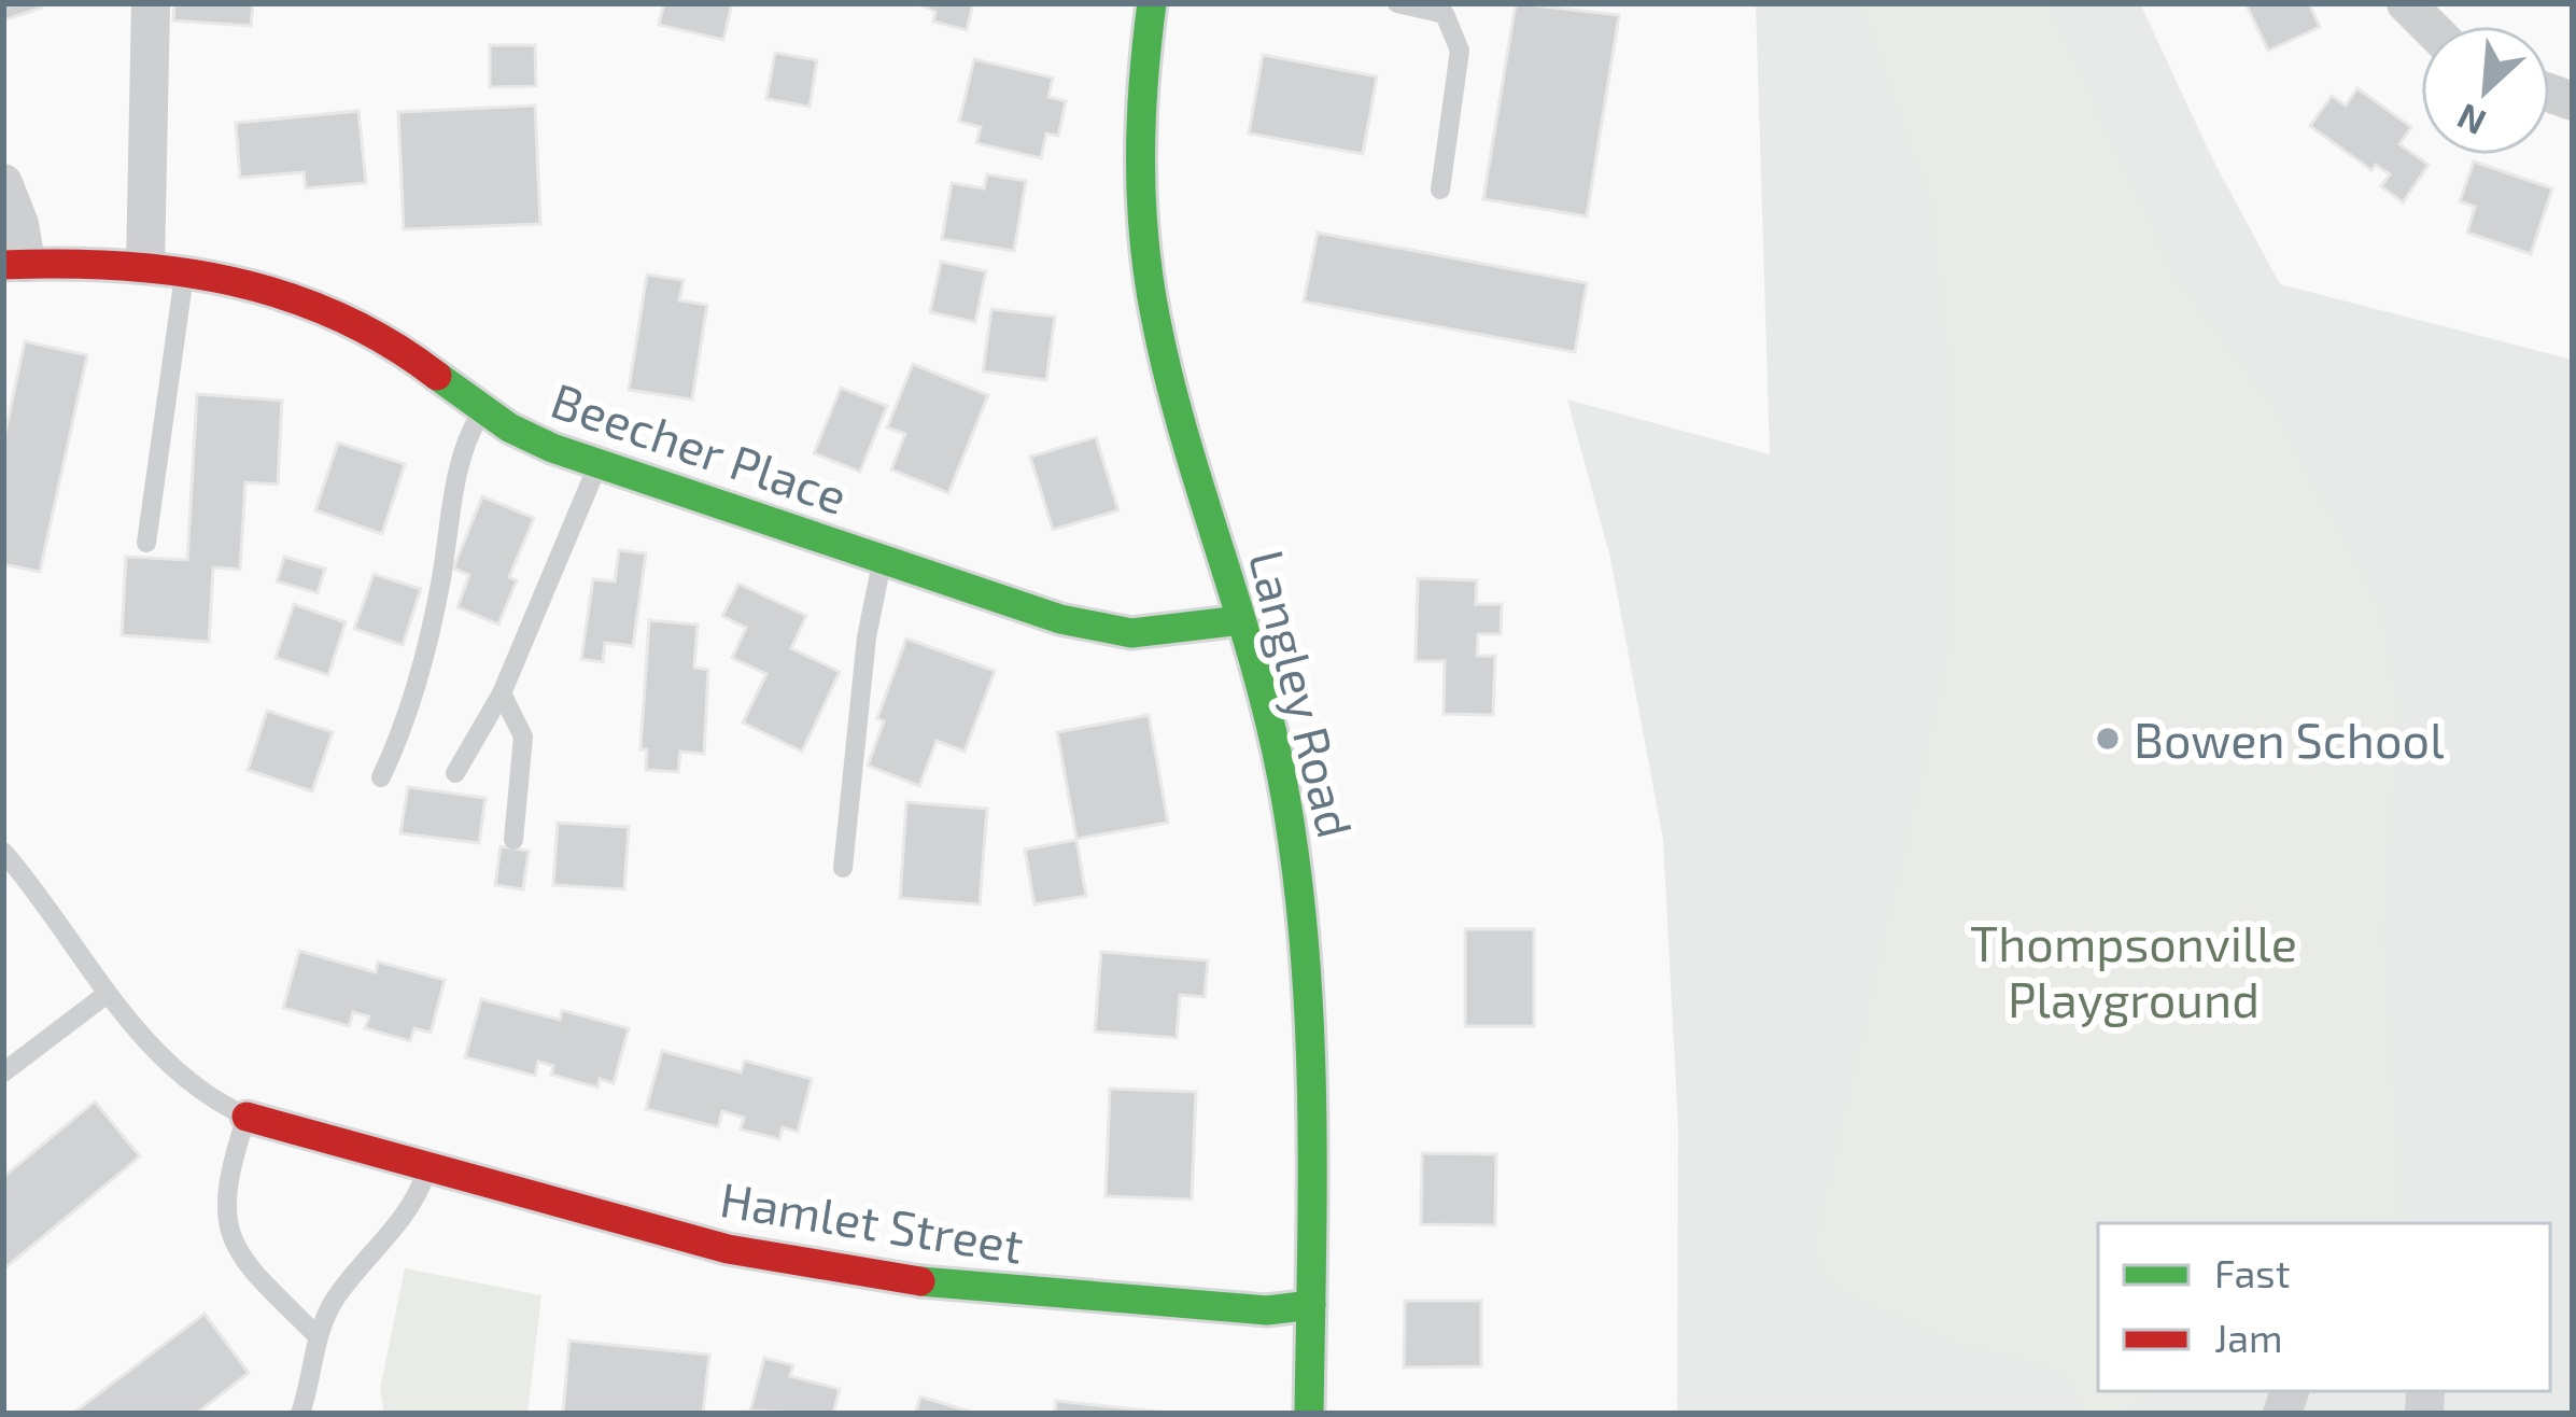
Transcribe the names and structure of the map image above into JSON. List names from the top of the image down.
{
  "streets": {
    "street": ["Beecher Place", "Langley Road", "Hamlet Street"]
  },
  "crossings": [
    ["Beecher Place", "Langley Road"],
    ["Langley Road", "Hamlet Street"]
  ],
  "parks": ["Thompsonville Playground"],
  "places": ["Bowen School"],
  "legend": ["Fast", "Jam"],
  "north": "bottom left"
}
